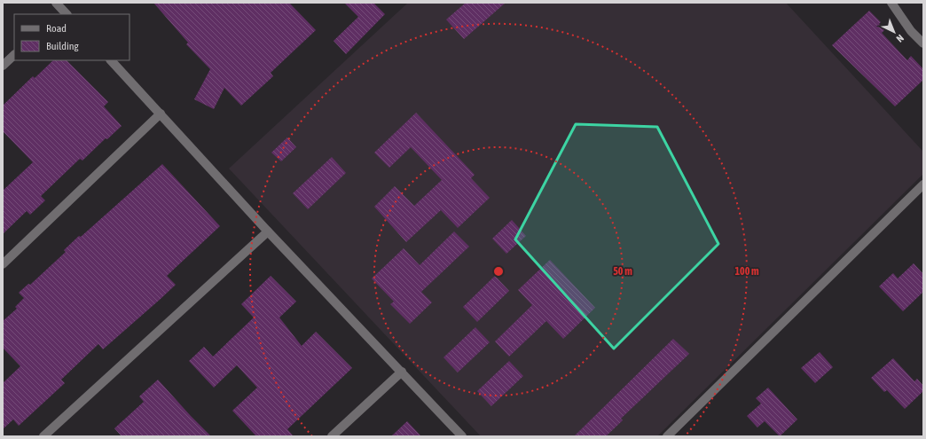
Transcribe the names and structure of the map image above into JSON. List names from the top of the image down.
{
  "legend": ["Road", "Building"],
  "north": "bottom right",
  "rings": ["50 m", "100 m"]
}
